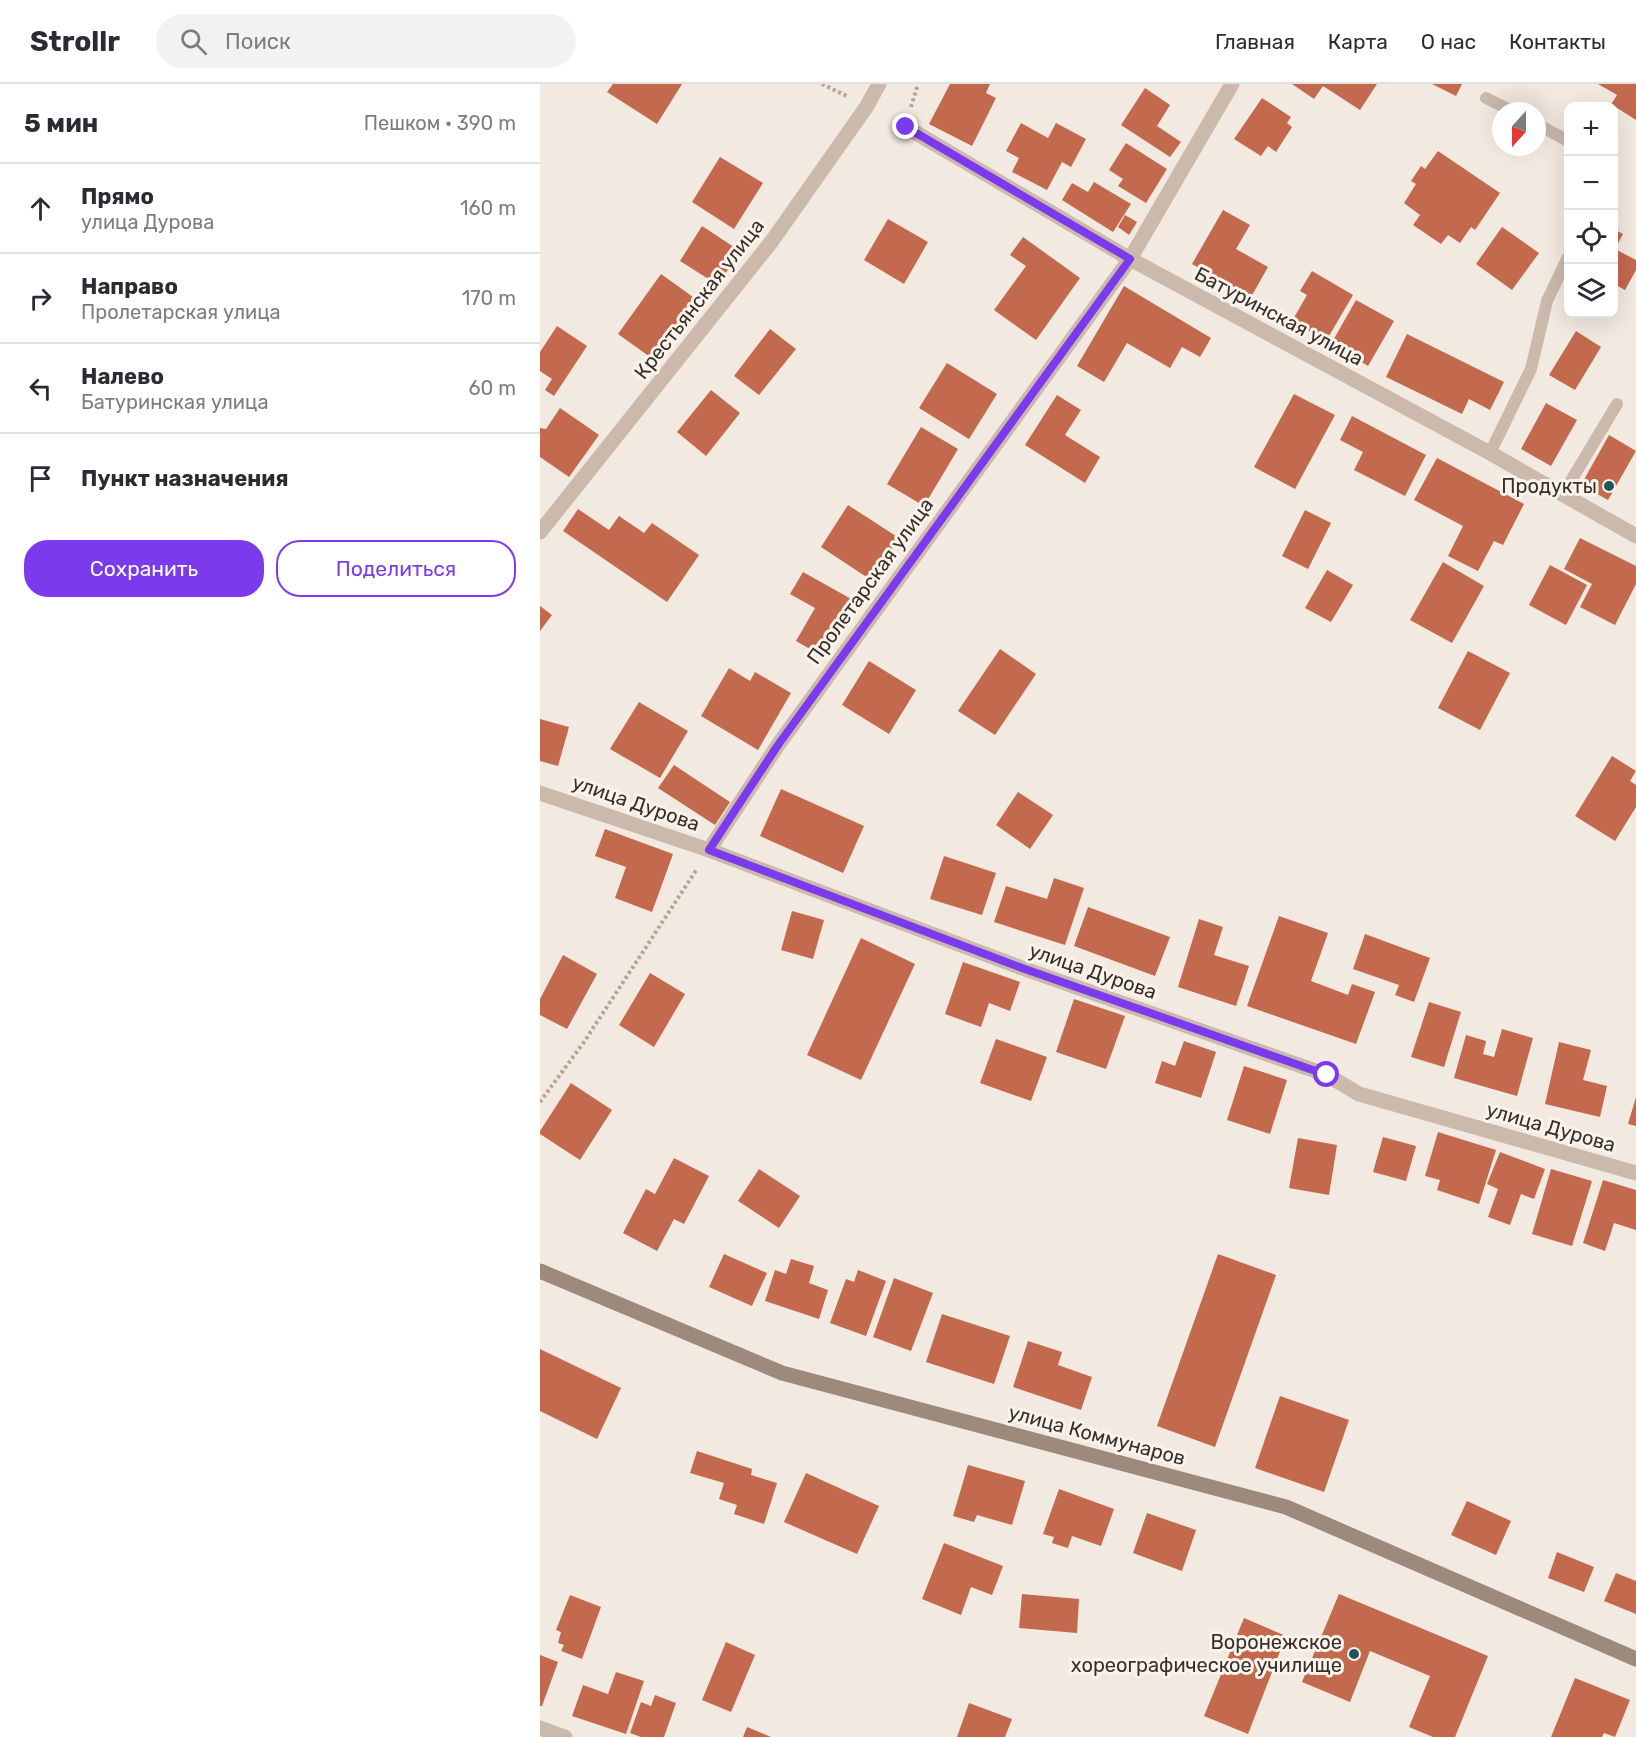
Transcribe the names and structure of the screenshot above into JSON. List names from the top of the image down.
{
  "streets": {
    "street": [
      "Крестьянская улица",
      "Батуринская улица",
      "Пролетарская улица",
      "улица Дурова",
      "улица Коммунаров"
    ]
  },
  "crossings": [
    ["Батуринская улица", "Пролетарская улица"],
    ["Пролетарская улица", "улица Дурова"]
  ],
  "places": ["Продукты", "Воронежское хореографическое училище"],
  "north": "bottom",
  "page": {
    "header": "Strollr",
    "search": "Поиск",
    "nav": [
      "Главная",
      "Карта",
      "О нас",
      "Контакты"
    ],
    "heading": ["5 мин", "Пешком · 390 m"],
    "map_buttons": ["+", "−"],
    "list": [
      ["Прямо", "улица Дурова", "160 m"],
      ["Направо", "Пролетарская улица", "170 m"],
      ["Налево", "Батуринская улица", "60 m"],
      "Пункт назначения"
    ],
    "buttons": ["Сохранить", "Поделиться"]
  }
}
